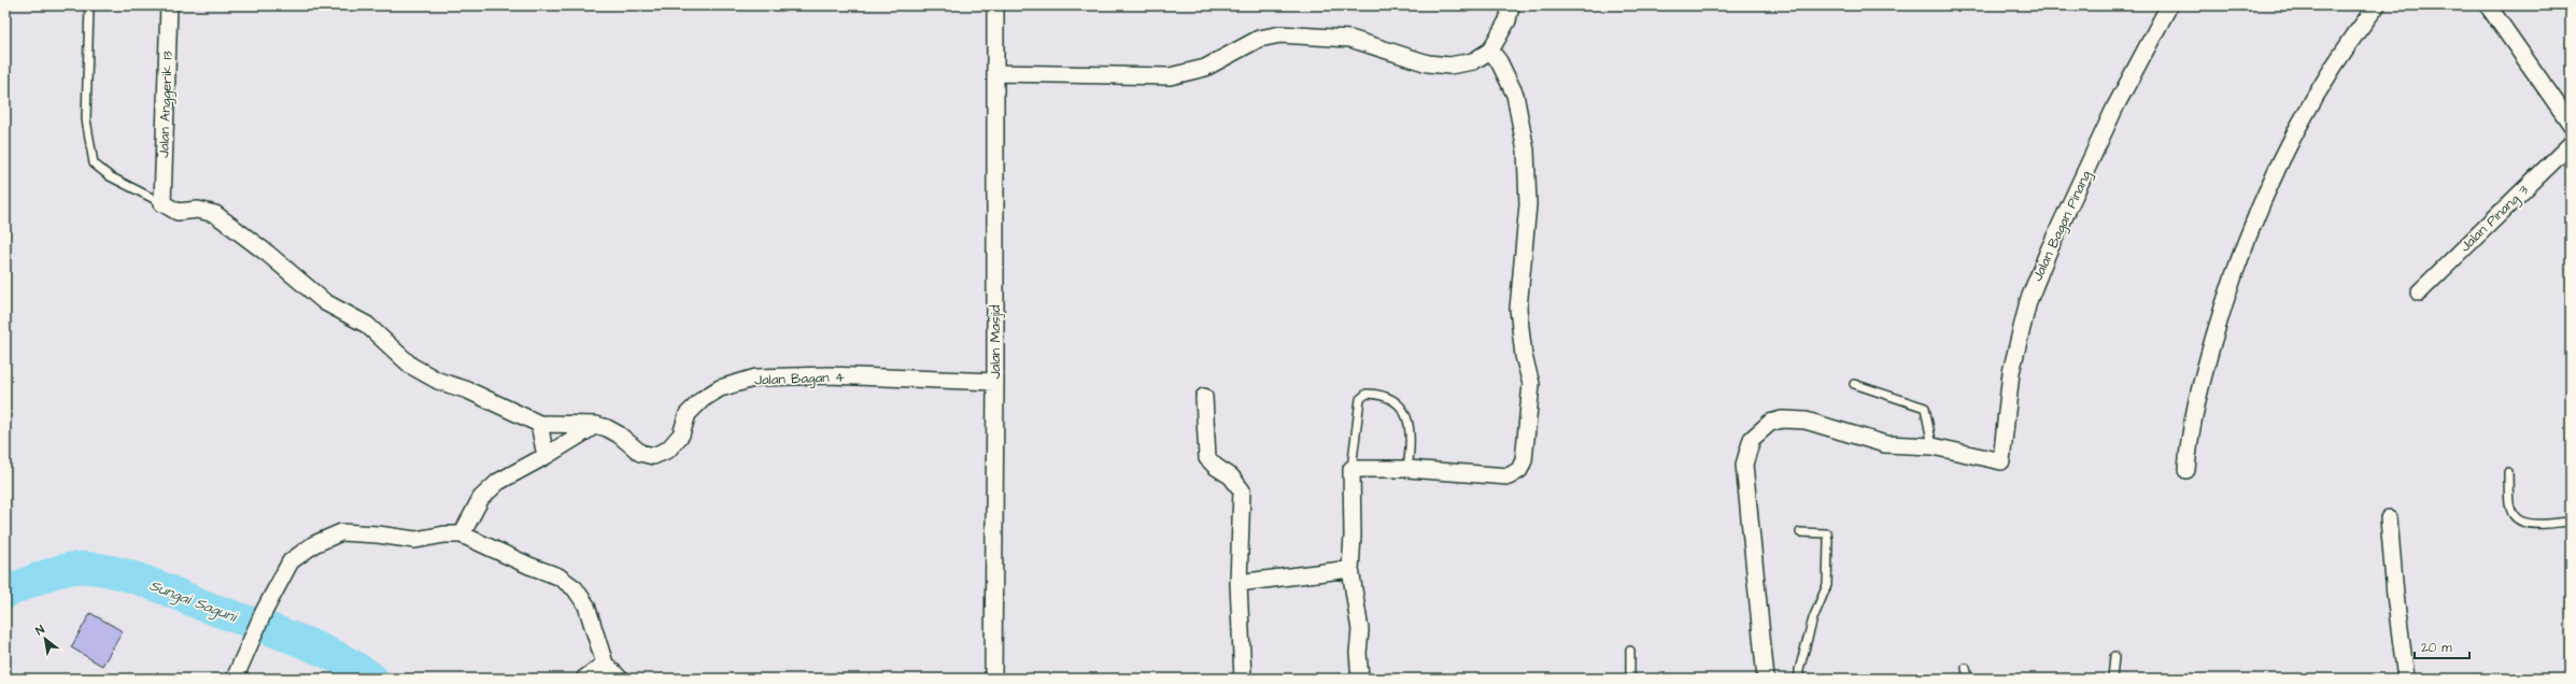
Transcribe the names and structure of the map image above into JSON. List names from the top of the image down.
{
  "streets": {
    "street": [
      "Jalan Anggerik 13",
      "Jalan Pinang 3",
      "Jalan Bagan Pinang",
      "Jalan Masjid",
      "Jalan Bagan 4"
    ]
  },
  "crossings": [
    ["Jalan Masjid", "Jalan Bagan 4"]
  ],
  "water": ["Sungai Saguni"],
  "scale_bar": "20 m",
  "north": "top left"
}
